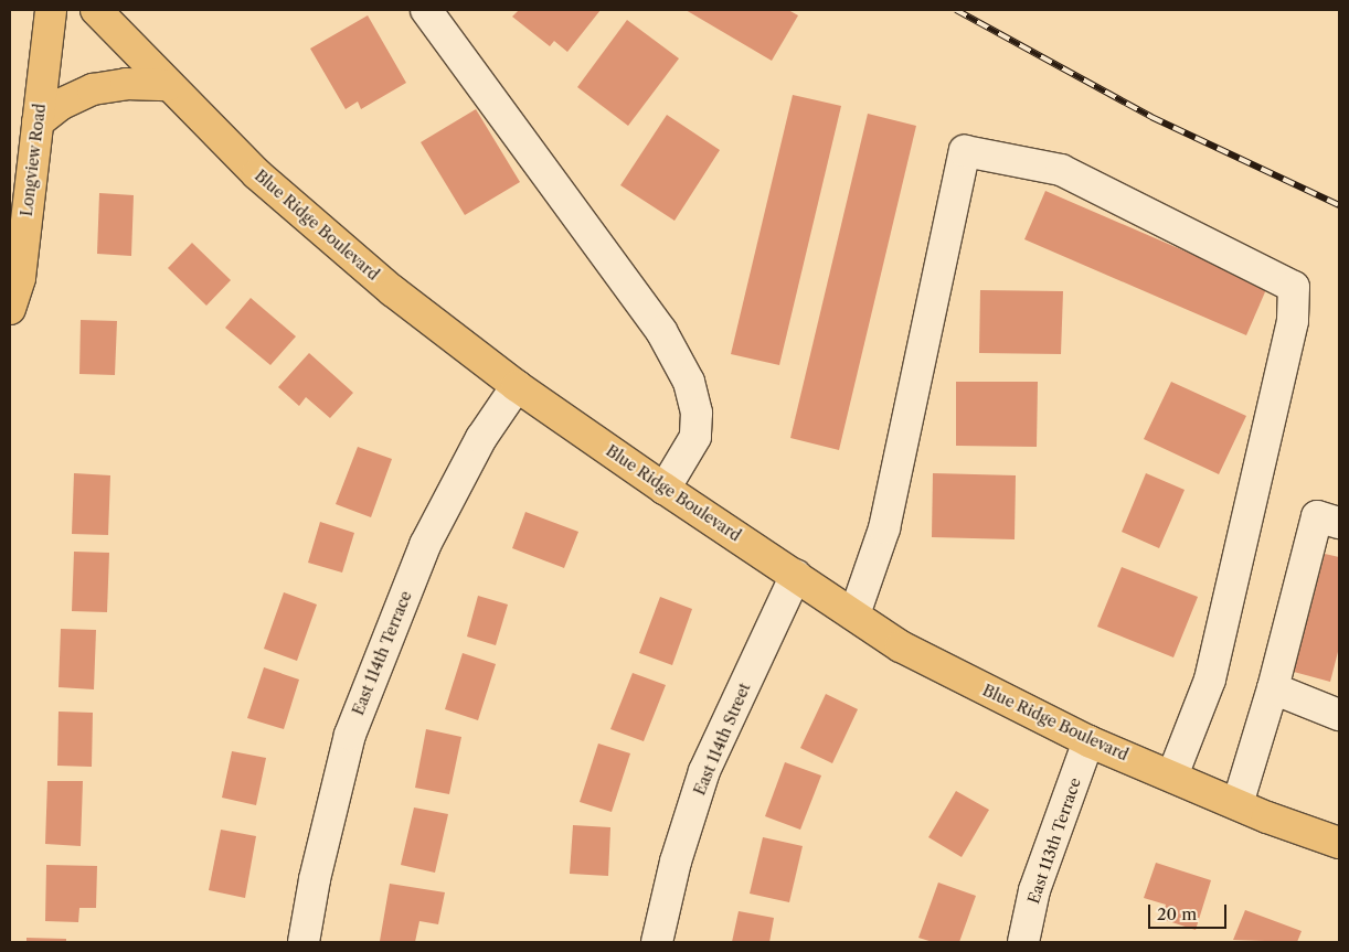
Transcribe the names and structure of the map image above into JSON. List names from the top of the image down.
{
  "streets": {
    "main road": ["Longview Road", "Blue Ridge Boulevard"],
    "street": ["East 114th Terrace", "East 114th Street", "East 113th Terrace"]
  },
  "crossings": [
    ["Blue Ridge Boulevard", "East 114th Terrace"],
    ["Blue Ridge Boulevard", "East 114th Street"],
    ["Blue Ridge Boulevard", "East 113th Terrace"]
  ],
  "scale_bar": "20 m"
}
